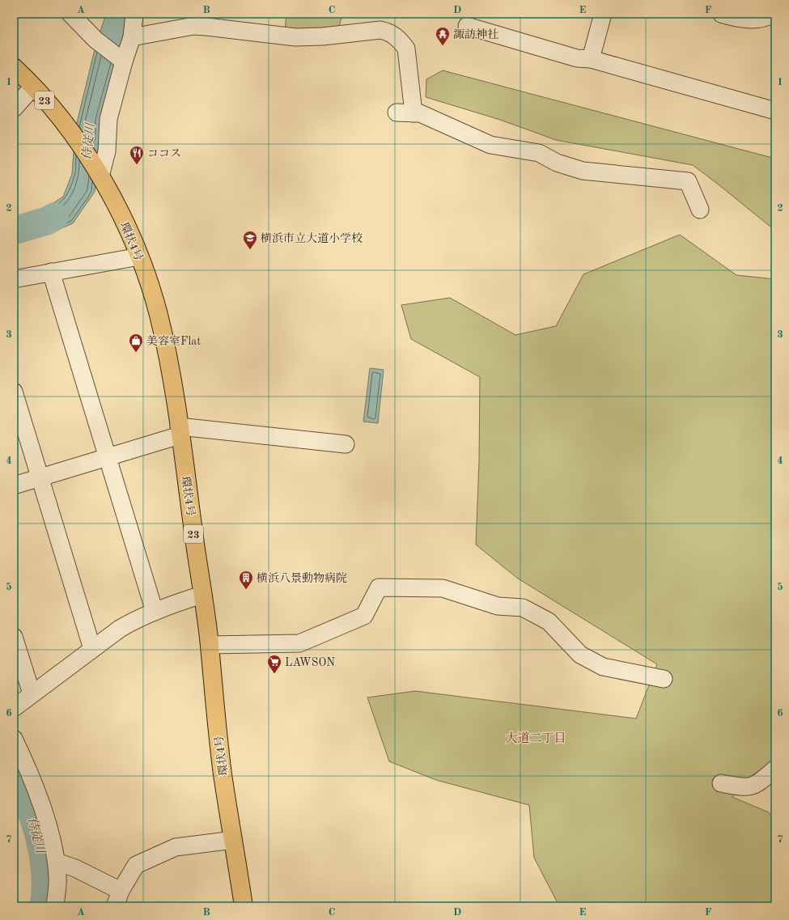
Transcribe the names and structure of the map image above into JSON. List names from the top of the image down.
{
  "streets": {
    "main road": ["23", "環状4号"]
  },
  "crossings": [
    ["23", "環状4号"]
  ],
  "districts": ["大道二丁目"],
  "water": ["侍従川"],
  "places": {
    "temple": ["諏訪神社"],
    "restaurant": ["ココス"],
    "school or university": ["横浜市立大道小学校"],
    "shop": ["美容室Flat"],
    "building": ["横浜八景動物病院"],
    "supermarket": ["LAWSON"]
  },
  "grid": {
    "columns": [
      "A",
      "B",
      "C",
      "D",
      "E",
      "F"
    ],
    "rows": [
      "1",
      "2",
      "3",
      "4",
      "5",
      "6",
      "7"
    ]
  }
}
